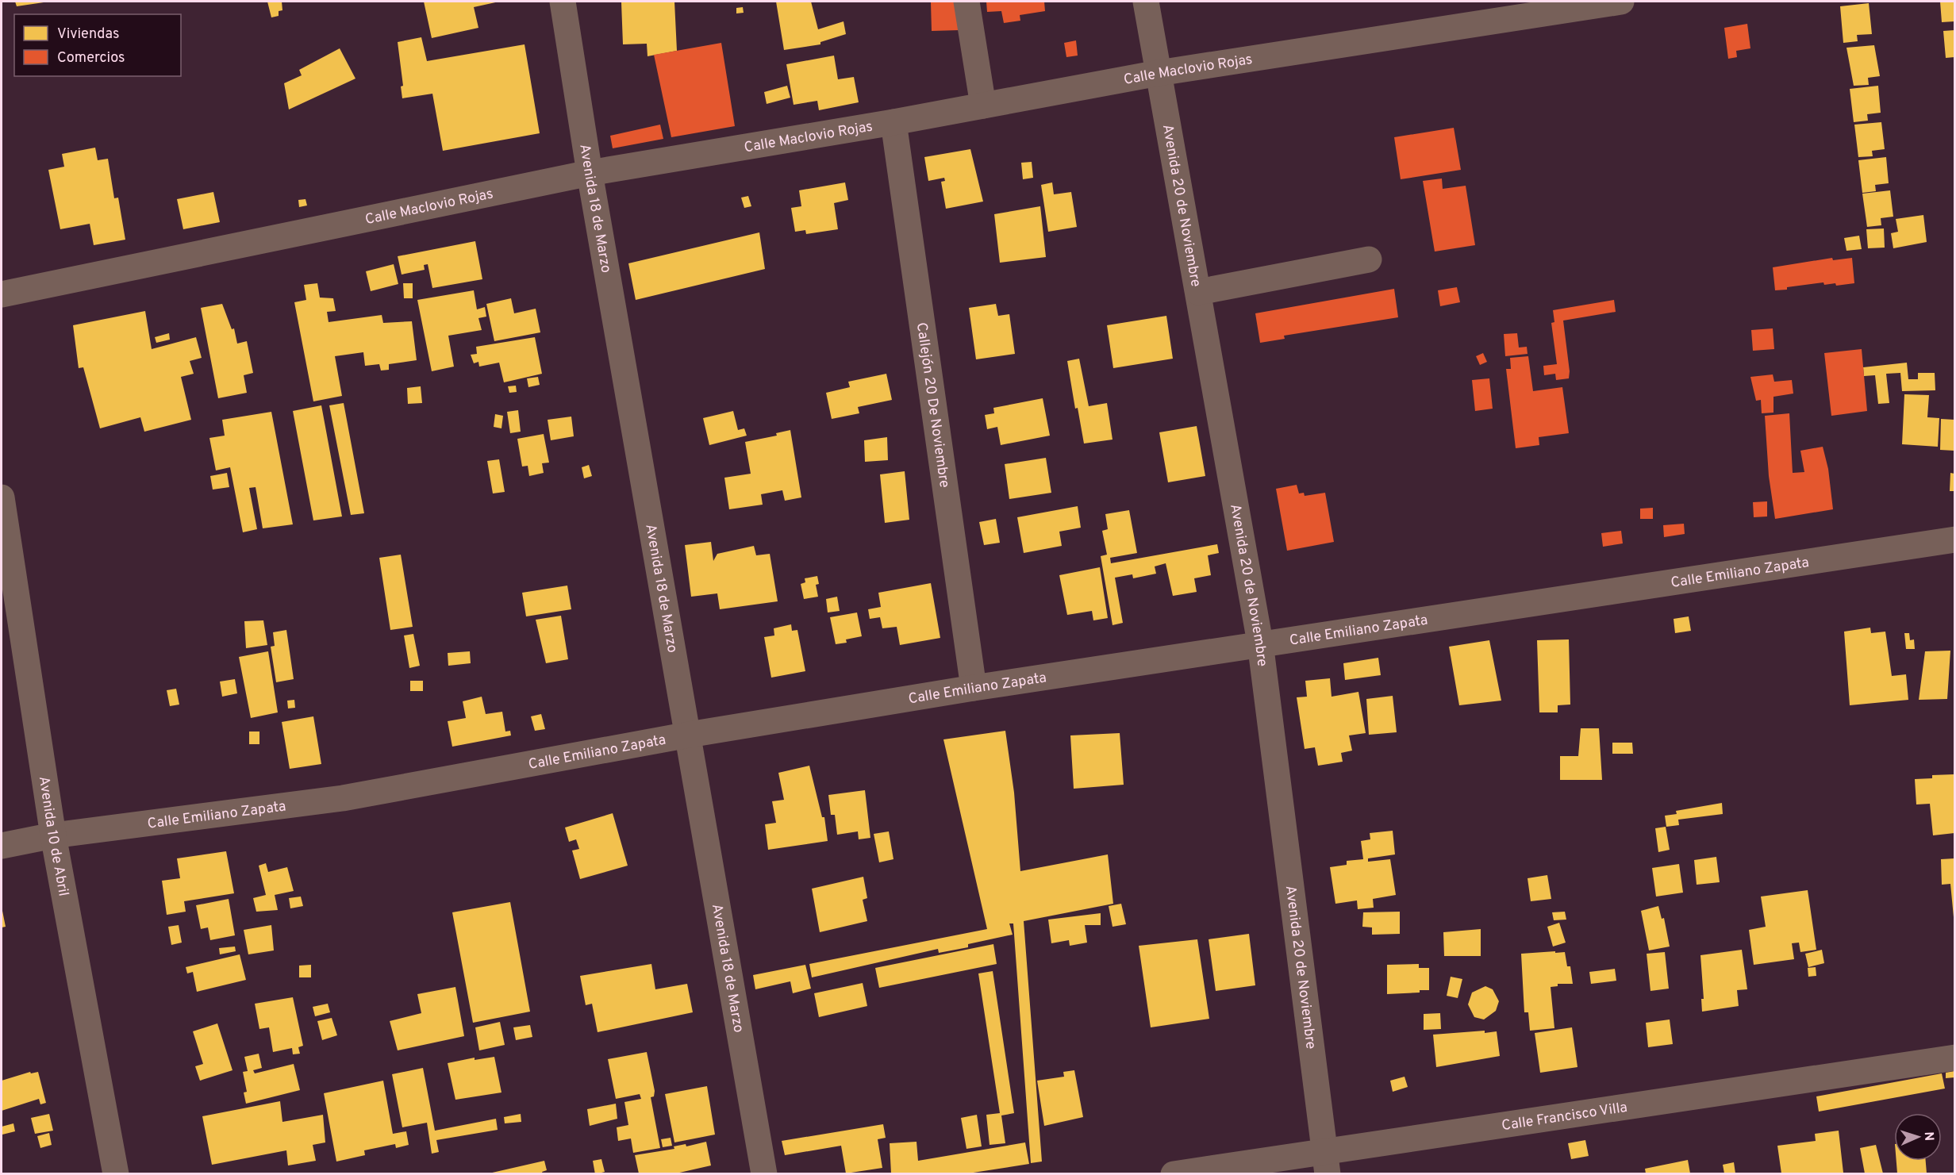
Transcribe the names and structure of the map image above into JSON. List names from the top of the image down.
{
  "streets": {
    "street": [
      "Calle Maclovio Rojas",
      "Avenida 20 de Noviembre",
      "Avenida 18 de Marzo",
      "Callejón 20 De Noviembre",
      "Calle Emiliano Zapata",
      "Avenida 10 de Abril",
      "Calle Francisco Villa"
    ]
  },
  "crossings": [
    ["Calle Maclovio Rojas", "Avenida 20 de Noviembre"],
    ["Calle Maclovio Rojas", "Avenida 18 de Marzo"],
    ["Calle Maclovio Rojas", "Callejón 20 De Noviembre"],
    ["Avenida 20 de Noviembre", "Calle Emiliano Zapata"],
    ["Avenida 20 de Noviembre", "Calle Francisco Villa"],
    ["Avenida 18 de Marzo", "Calle Emiliano Zapata"],
    ["Callejón 20 De Noviembre", "Calle Emiliano Zapata"],
    ["Calle Emiliano Zapata", "Avenida 10 de Abril"]
  ],
  "legend": ["Viviendas", "Comercios"],
  "north": "right"
}
